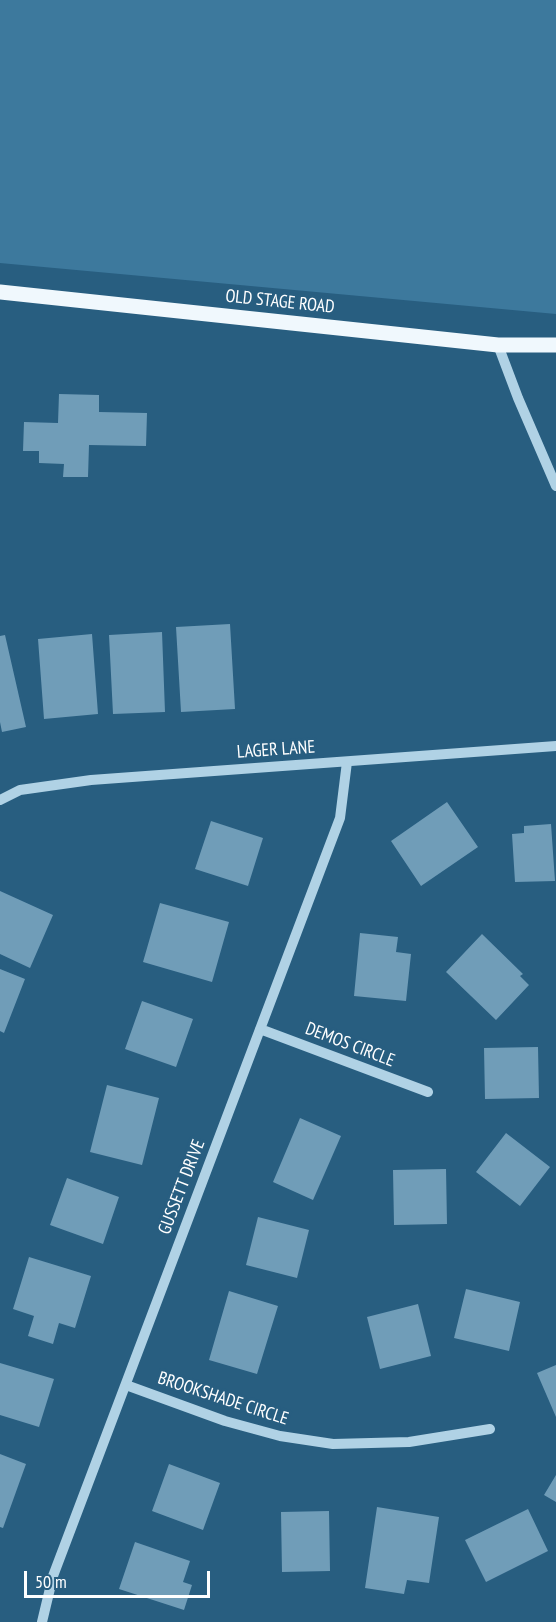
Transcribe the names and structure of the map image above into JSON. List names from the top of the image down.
{
  "streets": {
    "main road": ["OLD STAGE ROAD"],
    "street": [
      "LAGER LANE",
      "DEMOS CIRCLE",
      "GUSSETT DRIVE",
      "BROOKSHADE CIRCLE"
    ]
  },
  "crossings": [
    ["LAGER LANE", "GUSSETT DRIVE"],
    ["DEMOS CIRCLE", "GUSSETT DRIVE"],
    ["GUSSETT DRIVE", "BROOKSHADE CIRCLE"]
  ],
  "scale_bar": "50 m"
}
